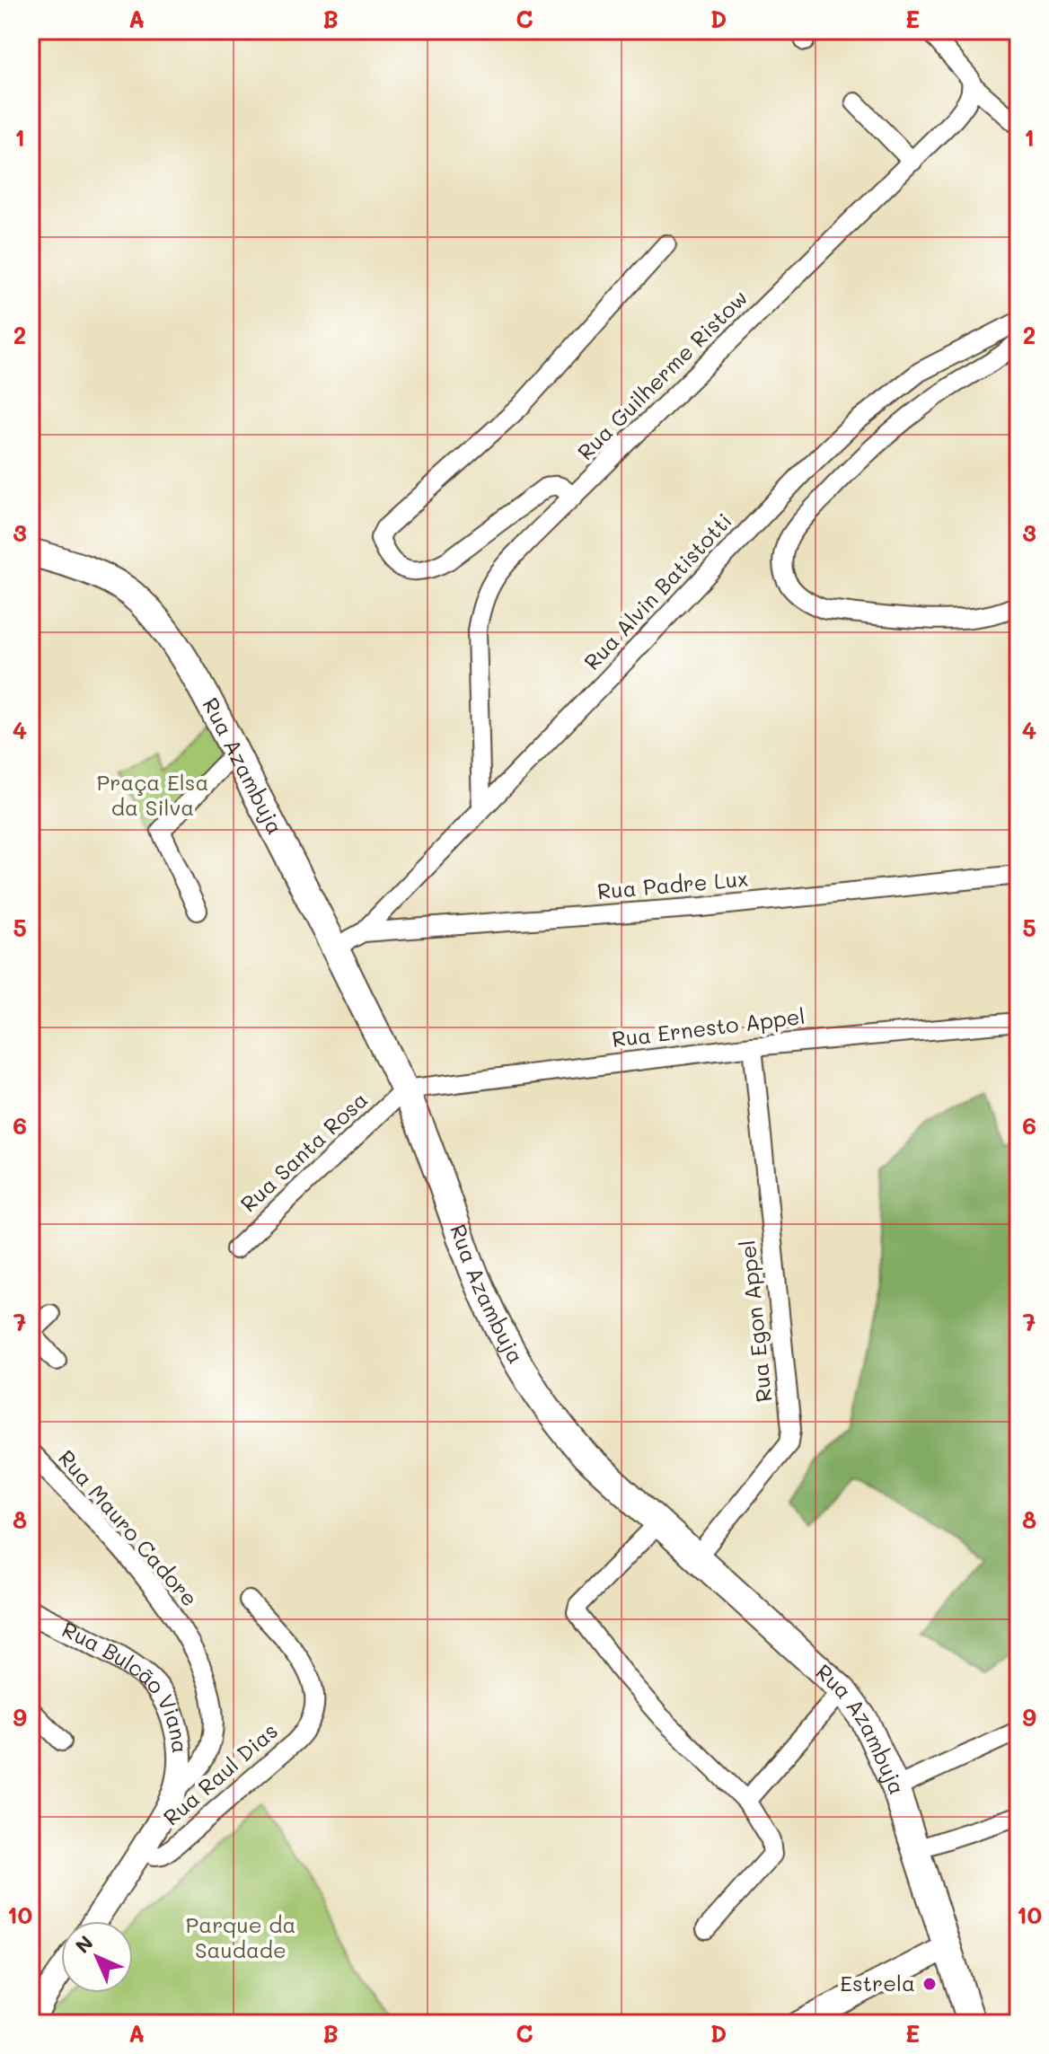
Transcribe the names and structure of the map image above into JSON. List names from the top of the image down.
{
  "streets": {
    "main road": ["Rua Azambuja"],
    "street": [
      "Rua Guilherme Ristow",
      "Rua Alvin Batistotti",
      "Rua Padre Lux",
      "Rua Ernesto Appel",
      "Rua Santa Rosa",
      "Rua Egon Appel",
      "Rua Mauro Cadore",
      "Rua Bulcão Viana",
      "Rua Raul Dias"
    ]
  },
  "crossings": [
    ["Rua Guilherme Ristow", "Rua Alvin Batistotti"],
    ["Rua Alvin Batistotti", "Rua Padre Lux"],
    ["Rua Azambuja", "Rua Padre Lux"],
    ["Rua Azambuja", "Rua Ernesto Appel"],
    ["Rua Azambuja", "Rua Santa Rosa"],
    ["Rua Azambuja", "Rua Egon Appel"],
    ["Rua Ernesto Appel", "Rua Santa Rosa"],
    ["Rua Ernesto Appel", "Rua Egon Appel"],
    ["Rua Mauro Cadore", "Rua Bulcão Viana"],
    ["Rua Bulcão Viana", "Rua Raul Dias"]
  ],
  "parks": ["Praça Elsa da Silva", "Parque da Saudade"],
  "places": ["Estrela"],
  "north": "top left",
  "grid": {
    "columns": [
      "A",
      "B",
      "C",
      "D",
      "E"
    ],
    "rows": [
      "1",
      "2",
      "3",
      "4",
      "5",
      "6",
      "7",
      "8",
      "9",
      "10"
    ]
  }
}
